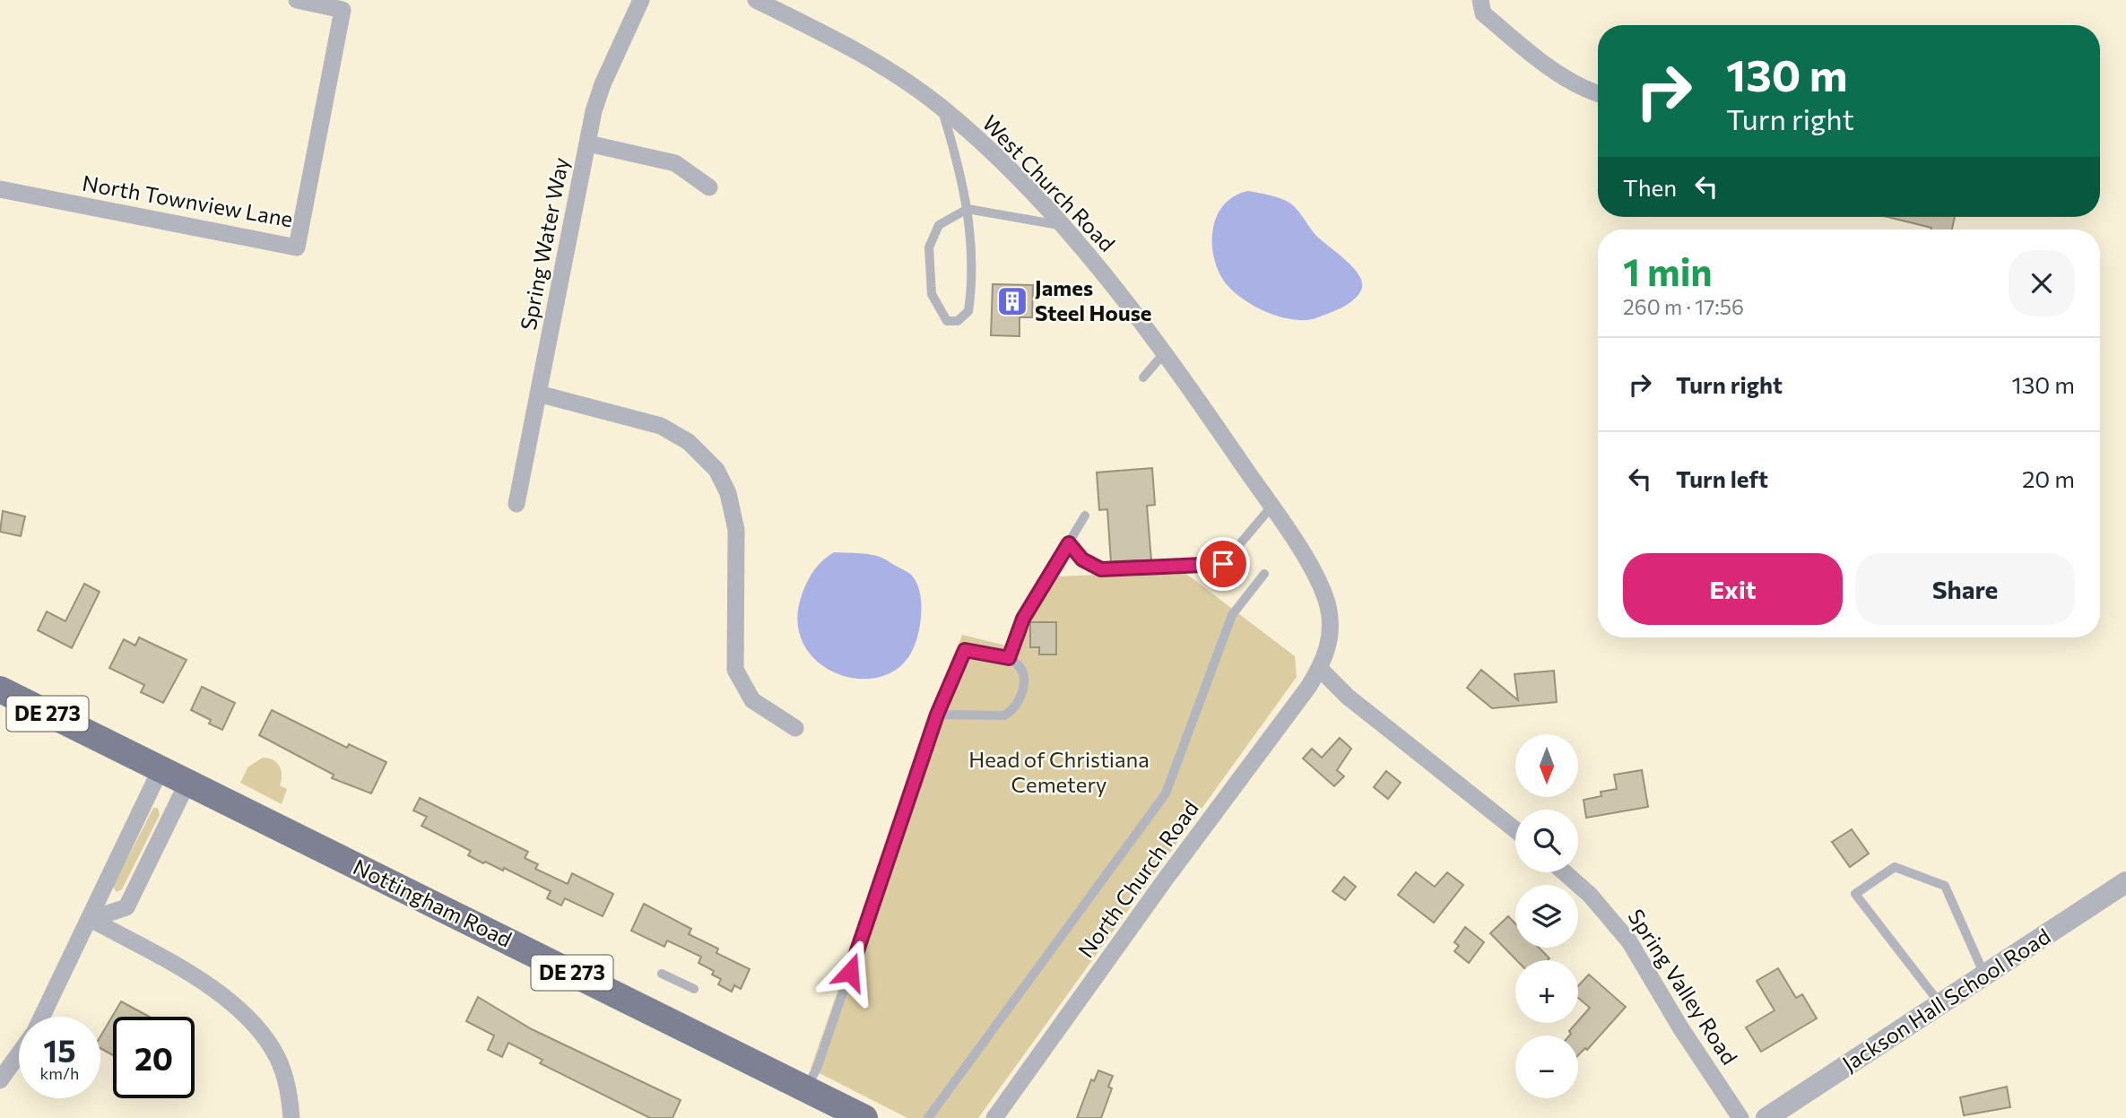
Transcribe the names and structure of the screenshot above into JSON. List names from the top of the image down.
{
  "streets": {
    "main road": ["DE 273", "Nottingham Road"],
    "street": [
      "West Church Road",
      "North Townview Lane",
      "Spring Water Way",
      "North Church Road",
      "Spring Valley Road",
      "Jackson Hall School Road"
    ]
  },
  "crossings": [
    ["West Church Road", "North Church Road"]
  ],
  "parks": ["Head of Christiana Cemetery"],
  "places": {
    "building": ["James Steel House"]
  },
  "north": "bottom",
  "page": {
    "turn": ["130 m", "Turn right"],
    "then": "Then",
    "heading": ["1 min", "260 m · 17:56"],
    "list": [
      {
        "name": "Turn right",
        "value": "130 m"
      },
      {
        "name": "Turn left",
        "value": "20 m"
      }
    ],
    "buttons": ["Exit", "Share"],
    "map_buttons": ["+", "−"],
    "speed": "15 km/h",
    "limit": "20"
  }
}
